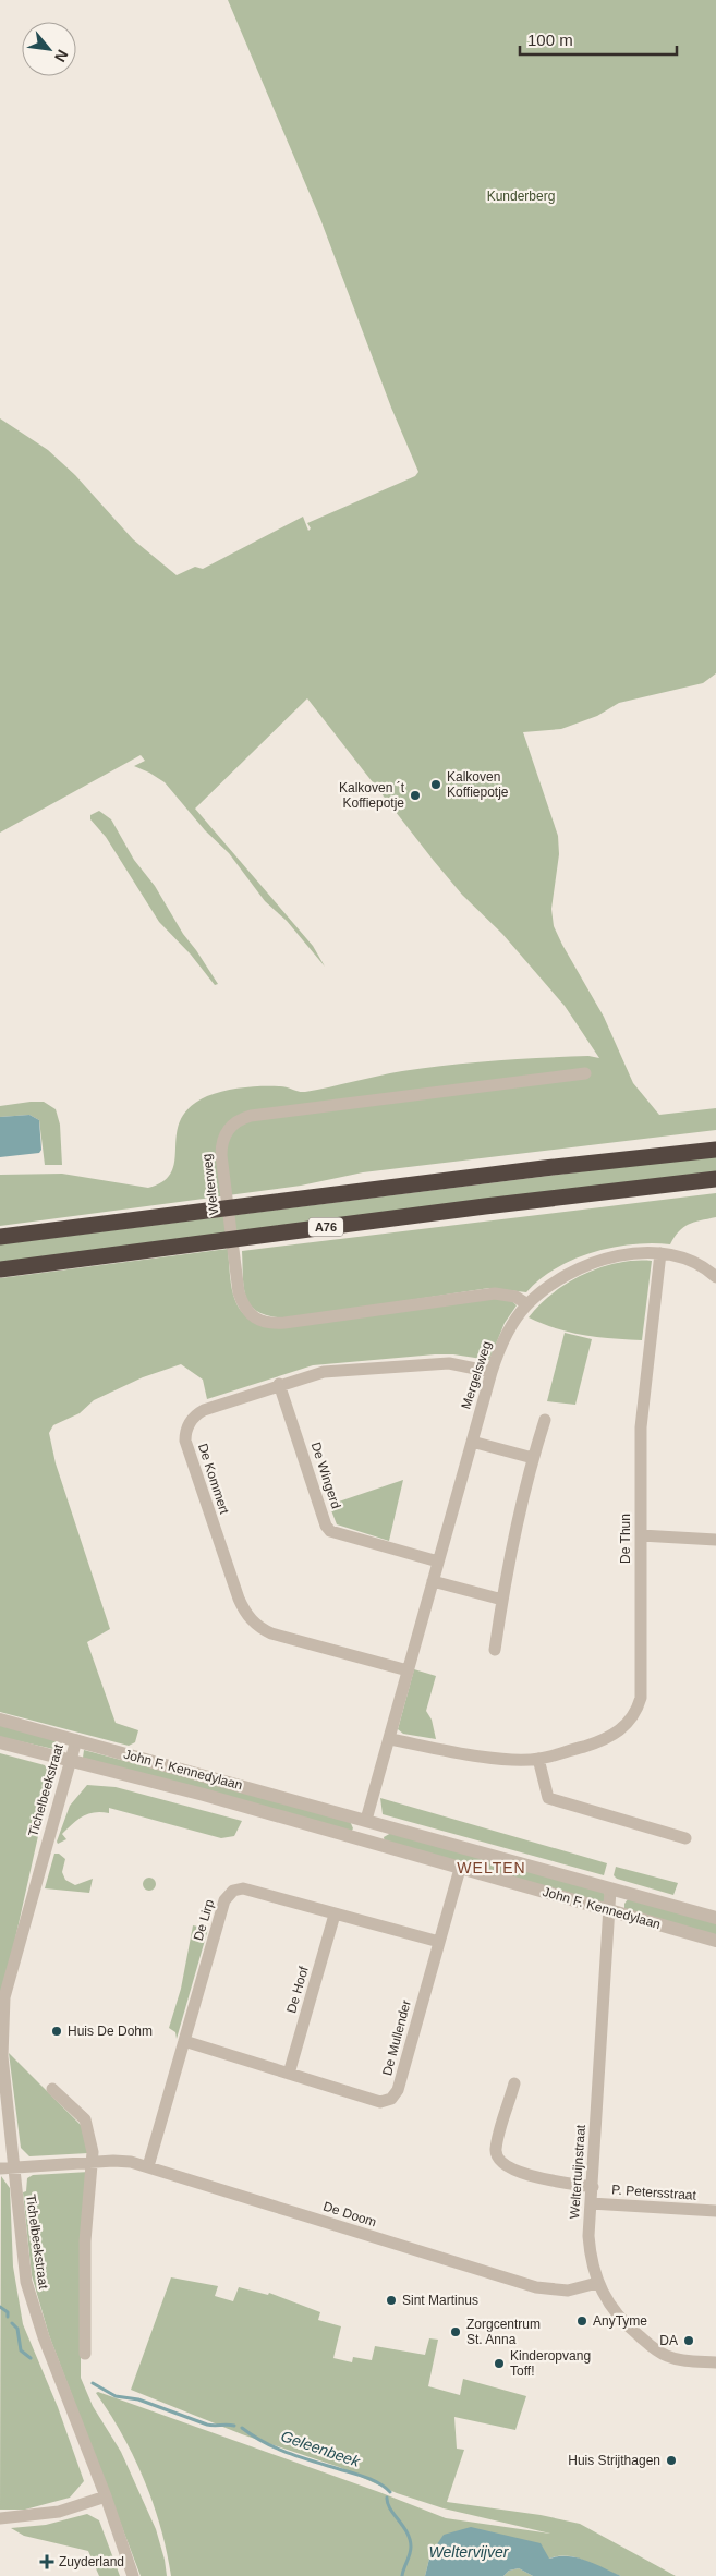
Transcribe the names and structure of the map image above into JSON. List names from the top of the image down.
{
  "streets": {
    "highway": ["A76"],
    "street": [
      "Welterweg",
      "Mergelsweg",
      "De Wingerd",
      "De Kommert",
      "De Thun",
      "John F. Kennedylaan",
      "Tichelbeekstraat",
      "De Lirp",
      "De Hoof",
      "De Mullender",
      "Weltertuijnstraat",
      "P. Petersstraat",
      "De Doom"
    ]
  },
  "crossings": [
    ["Welterweg", "Mergelsweg"],
    ["Mergelsweg", "De Wingerd"],
    ["Mergelsweg", "De Kommert"],
    ["Mergelsweg", "De Thun"],
    ["Mergelsweg", "John F. Kennedylaan"],
    ["De Wingerd", "De Kommert"],
    ["John F. Kennedylaan", "Tichelbeekstraat"],
    ["John F. Kennedylaan", "De Mullender"],
    ["John F. Kennedylaan", "Weltertuijnstraat"],
    ["Tichelbeekstraat", "De Doom"],
    ["De Lirp", "De Hoof"],
    ["De Lirp", "De Mullender"],
    ["De Lirp", "De Doom"],
    ["De Hoof", "De Mullender"],
    ["Weltertuijnstraat", "P. Petersstraat"],
    ["Weltertuijnstraat", "De Doom"]
  ],
  "districts": ["WELTEN"],
  "water": ["Geleenbeek", "Weltervijver"],
  "parks": ["Kunderberg"],
  "places": {
    "other": [
      "Kalkoven Koffiepotje",
      "Kalkoven ´t Koffiepotje",
      "Huis De Dohm",
      "Sint Martinus",
      "AnyTyme",
      "Zorgcentrum St. Anna",
      "DA",
      "Kinderopvang Toff!",
      "Huis Strijthagen"
    ],
    "health": ["Zuyderland"]
  },
  "scale_bar": "100 m",
  "north": "bottom right"
}
